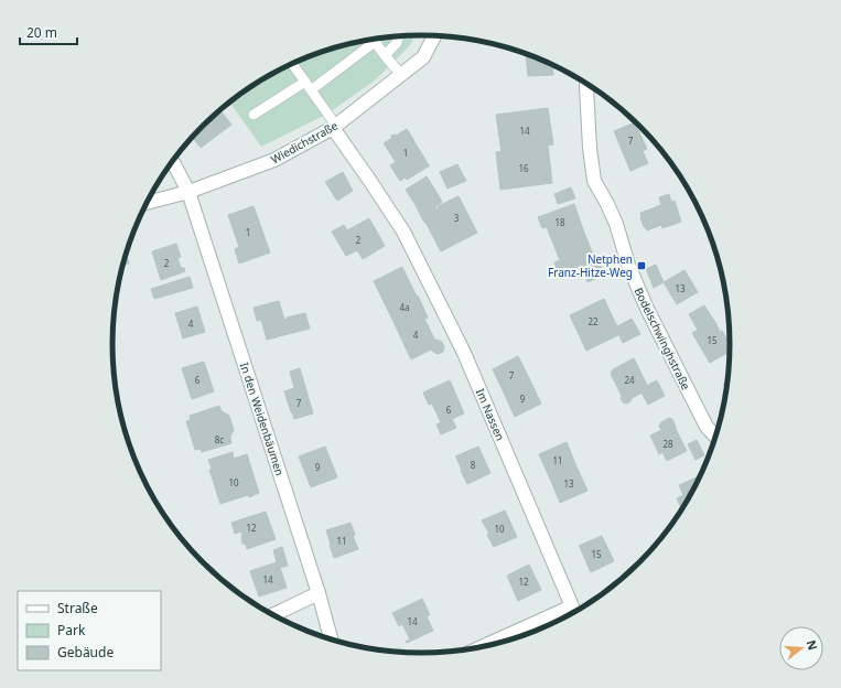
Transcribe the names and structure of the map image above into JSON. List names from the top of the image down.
{
  "streets": {
    "street": [
      "Wiedichstraße",
      "Bodelschwinghstraße",
      "Im Nassen",
      "In den Weidenbäumen"
    ]
  },
  "crossings": [
    ["Wiedichstraße", "Im Nassen"],
    ["Wiedichstraße", "In den Weidenbäumen"]
  ],
  "places": {
    "transit": ["Netphen Franz-Hitze-Weg"]
  },
  "house_numbers": [
    "14",
    "7",
    "1",
    "16",
    "3",
    "18",
    "1",
    "2",
    "2",
    "13",
    "4a",
    "22",
    "4",
    "4",
    "15",
    "7",
    "6",
    "24",
    "9",
    "7",
    "6",
    "8c",
    "28",
    "11",
    "8",
    "9",
    "10",
    "13",
    "12",
    "10",
    "11",
    "15",
    "14",
    "12",
    "14"
  ],
  "legend": ["Straße", "Park", "Gebäude"],
  "scale_bar": "20 m",
  "north": "right"
}
